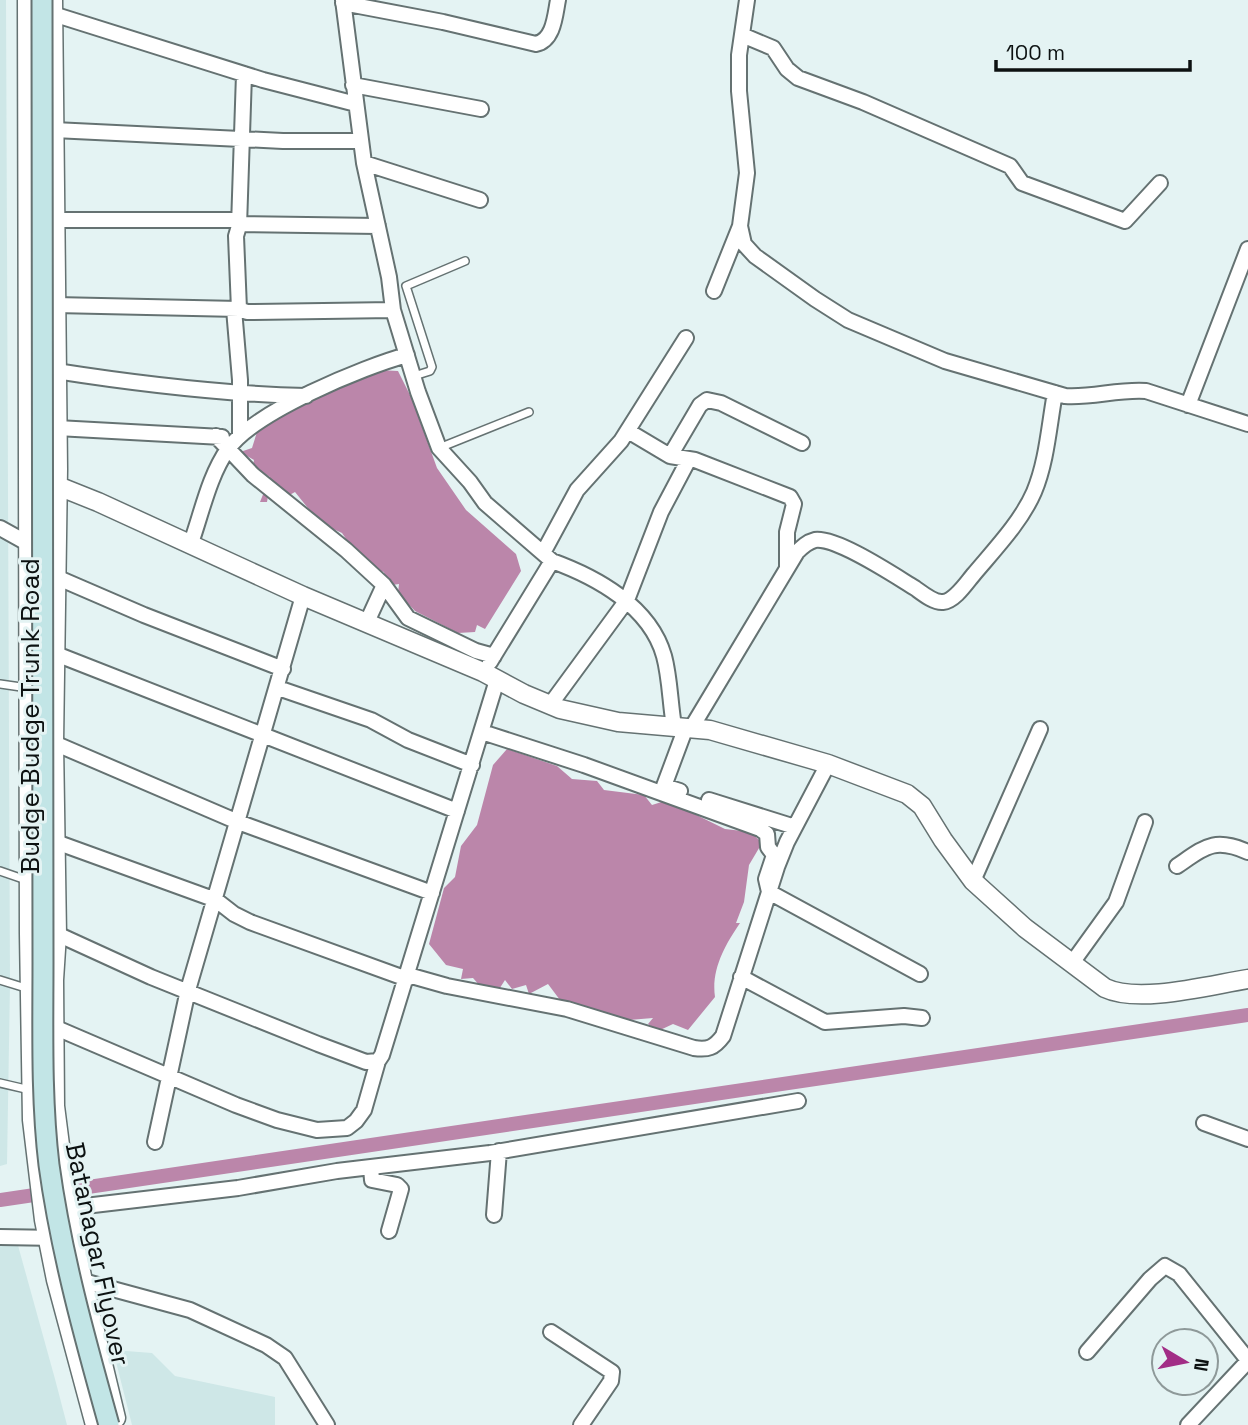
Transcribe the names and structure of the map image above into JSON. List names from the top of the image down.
{
  "streets": {
    "main road": ["Batanagar Flyover"],
    "street": ["Budge Budge Trunk Road"]
  },
  "crossings": [
    ["Budge Budge Trunk Road", "Batanagar Flyover"]
  ],
  "scale_bar": "100 m",
  "north": "right"
}
